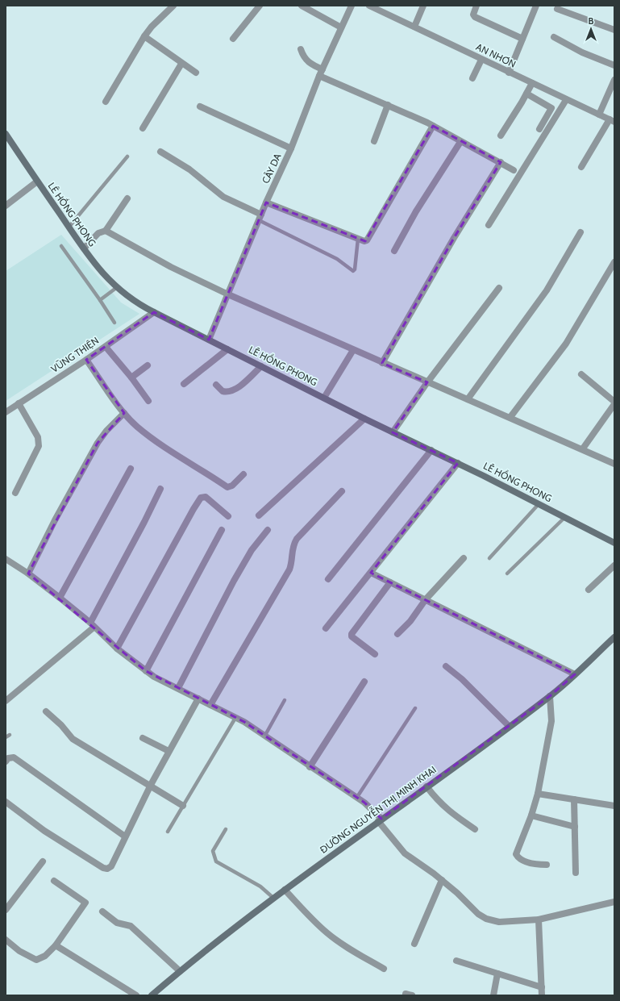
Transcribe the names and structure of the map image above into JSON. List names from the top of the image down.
{
  "streets": {
    "main road": ["LÊ HỒNG PHONG", "ĐƯỜNG NGUYỄN THỊ MINH KHAI"],
    "street": ["AN NHƠN", "CÂY DA", "VŨNG THIỆN"]
  },
  "crossings": [
    ["CÂY DA", "LÊ HỒNG PHONG"],
    ["LÊ HỒNG PHONG", "VŨNG THIỆN"]
  ],
  "north": "top"
}
